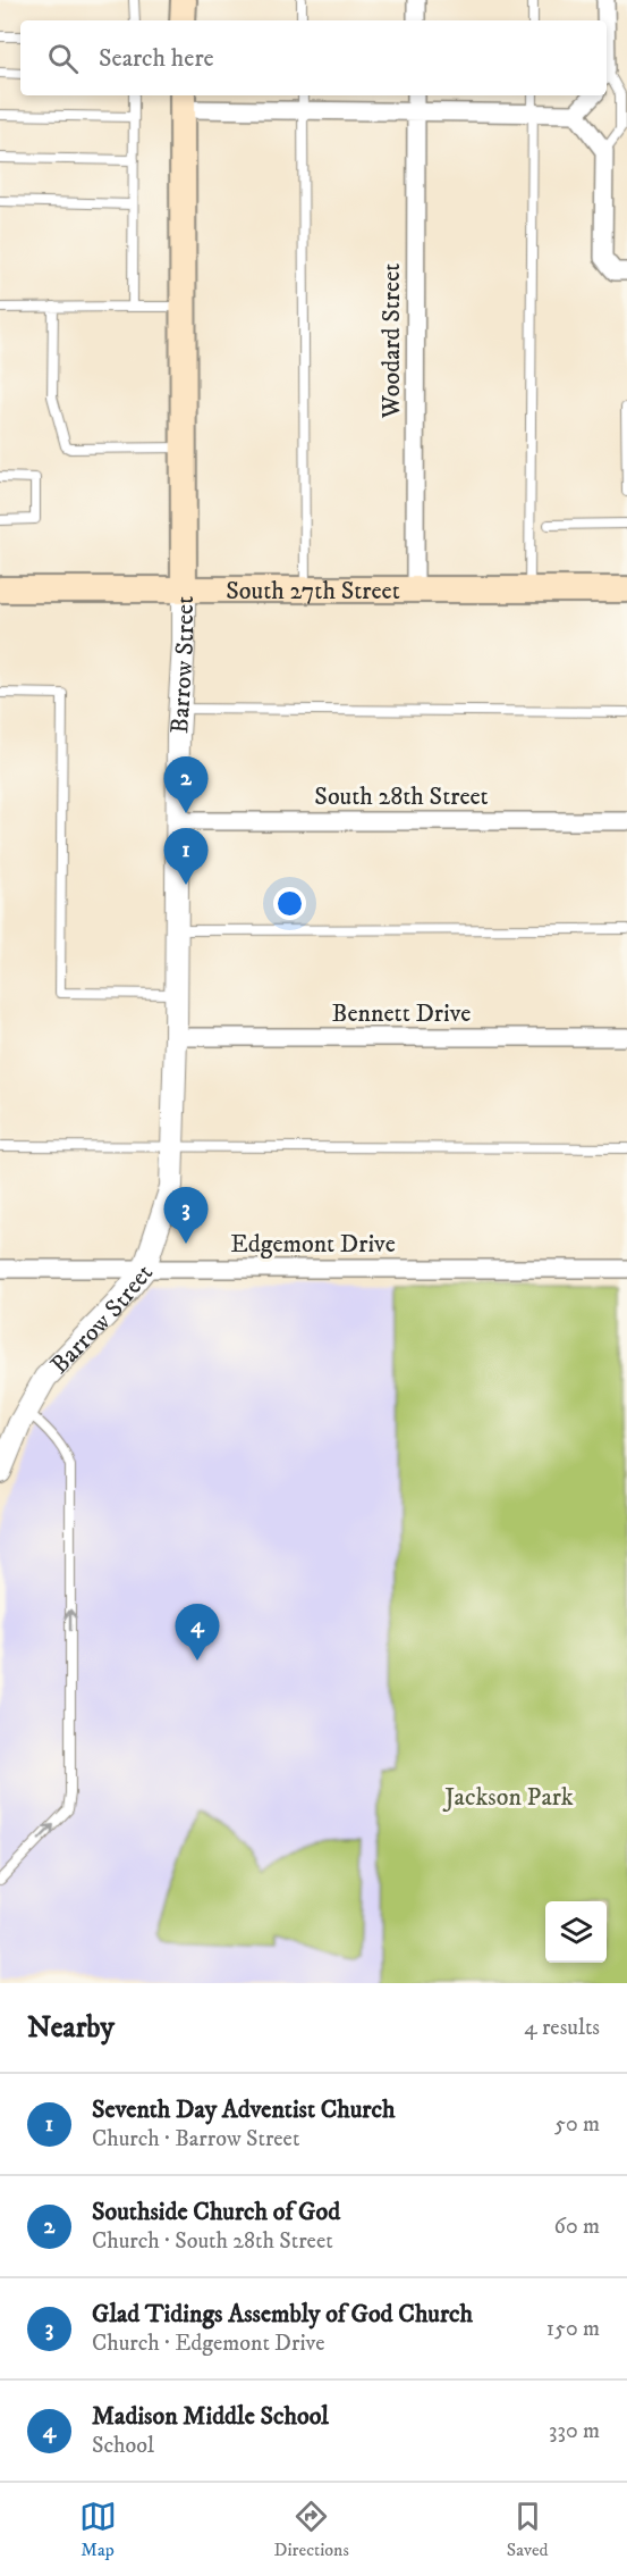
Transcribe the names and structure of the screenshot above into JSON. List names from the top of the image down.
{
  "streets": {
    "main road": ["South 27th Street", "Barrow Street"],
    "street": [
      "Woodard Street",
      "South 28th Street",
      "Bennett Drive",
      "Edgemont Drive"
    ]
  },
  "crossings": [
    ["Woodard Street", "South 27th Street"],
    ["South 27th Street", "Barrow Street"],
    ["Barrow Street", "South 28th Street"],
    ["Barrow Street", "Bennett Drive"],
    ["Barrow Street", "Edgemont Drive"]
  ],
  "parks": ["Jackson Park"],
  "page": {
    "search": "Search here",
    "pins": [
      "2",
      "1",
      "3",
      "4"
    ],
    "heading": ["Nearby", "4 results"],
    "list": [
      {
        "mark": "1",
        "name": "Seventh Day Adventist Church",
        "note": "Church · Barrow Street",
        "value": "50 m"
      },
      {
        "mark": "2",
        "name": "Southside Church of God",
        "note": "Church · South 28th Street",
        "value": "60 m"
      },
      {
        "mark": "3",
        "name": "Glad Tidings Assembly of God Church",
        "note": "Church · Edgemont Drive",
        "value": "150 m"
      },
      {
        "mark": "4",
        "name": "Madison Middle School",
        "note": "School",
        "value": "330 m"
      }
    ],
    "nav": ["Map", "Directions", "Saved"]
  }
}
